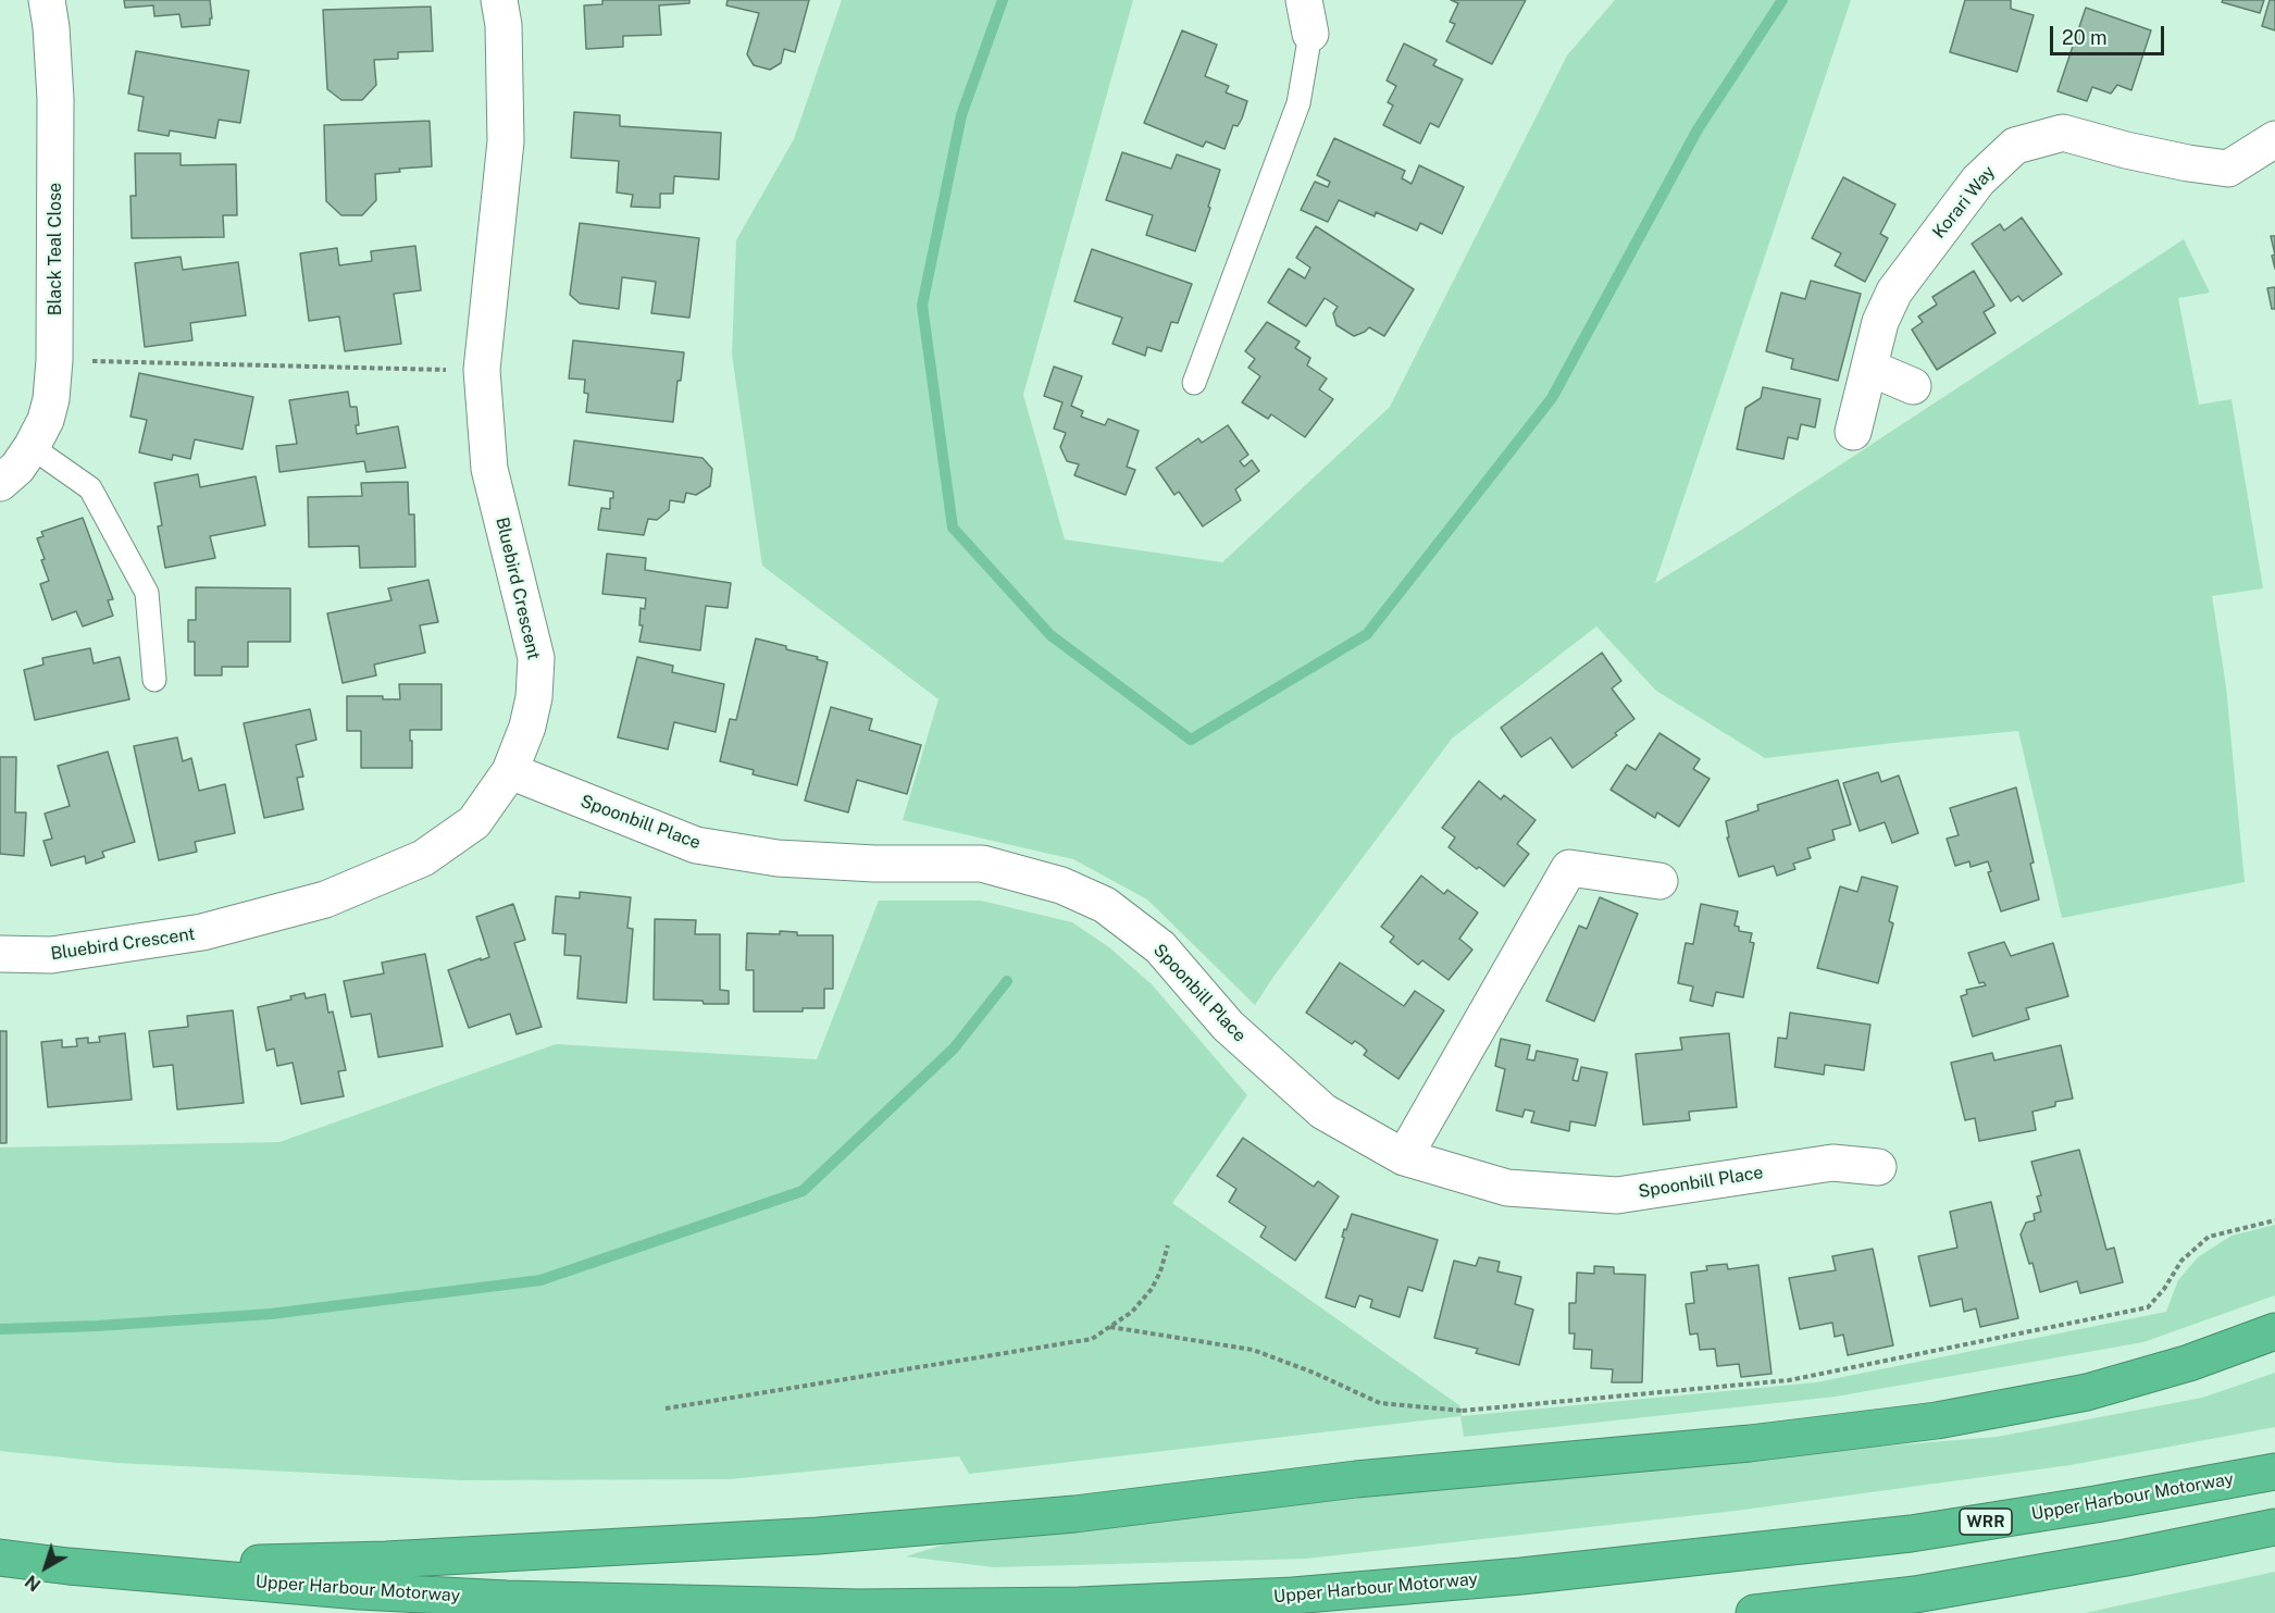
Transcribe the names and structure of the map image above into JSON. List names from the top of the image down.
{
  "streets": {
    "highway": ["Upper Harbour Motorway", "WRR"],
    "street": [
      "Korari Way",
      "Black Teal Close",
      "Bluebird Crescent",
      "Spoonbill Place"
    ]
  },
  "crossings": [
    ["Bluebird Crescent", "Spoonbill Place"]
  ],
  "scale_bar": "20 m",
  "north": "bottom left"
}
